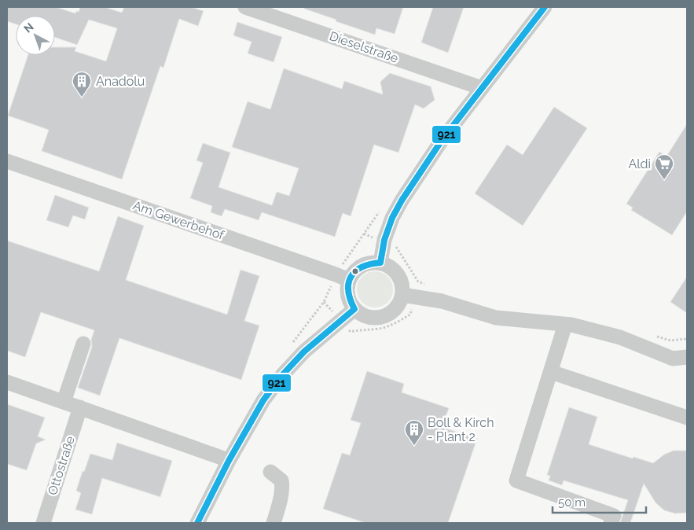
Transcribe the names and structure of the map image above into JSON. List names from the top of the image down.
{
  "streets": {
    "street": ["Dieselstraße", "Am Gewerbehof", "Ottostraße"]
  },
  "places": {
    "building": ["Anadolu", "Boll & Kirch - Plant 2"],
    "supermarket": ["Aldi"]
  },
  "lines": ["transit line 921"],
  "scale_bar": "50 m",
  "north": "top left"
}
